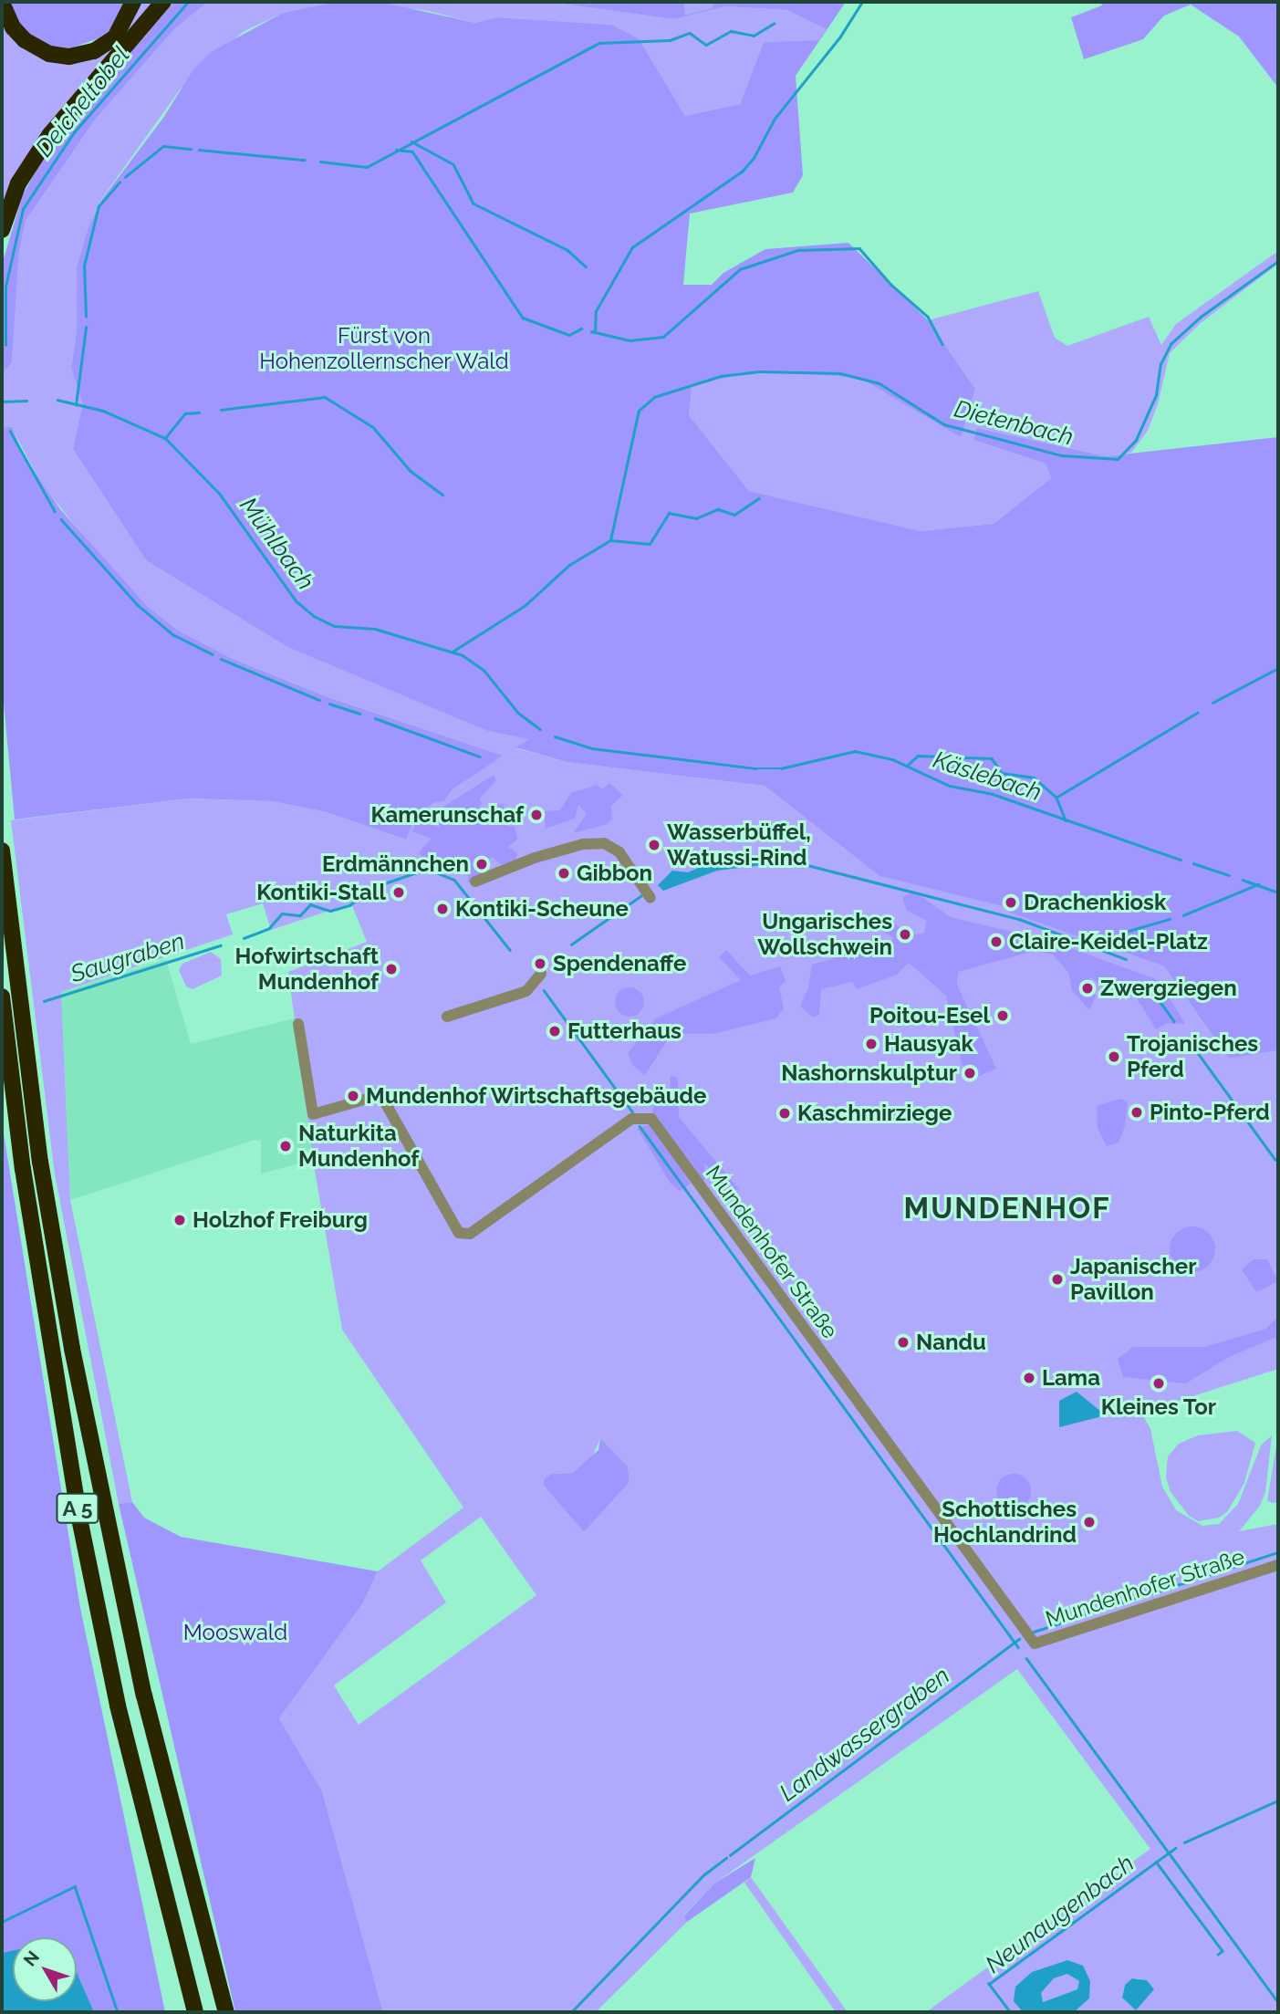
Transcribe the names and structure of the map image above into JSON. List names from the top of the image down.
{
  "streets": {
    "highway": ["A 5"],
    "street": ["Mundenhofer Straße"]
  },
  "districts": ["MUNDENHOF"],
  "water": [
    "Deicheltobel",
    "Dietenbach",
    "Mühlbach",
    "Käslebach",
    "Saugraben",
    "Landwassergraben",
    "Neunaugenbach"
  ],
  "parks": ["Fürst von Hohenzollernscher Wald", "Mooswald"],
  "places": [
    "Kamerunschaf",
    "Wasserbüffel, Watussi-Rind",
    "Erdmännchen",
    "Gibbon",
    "Kontiki-Stall",
    "Drachenkiosk",
    "Kontiki-Scheune",
    "Ungarisches Wollschwein",
    "Claire-Keidel-Platz",
    "Spendenaffe",
    "Hofwirtschaft Mundenhof",
    "Zwergziegen",
    "Poitou-Esel",
    "Futterhaus",
    "Hausyak",
    "Trojanisches Pferd",
    "Nashornskulptur",
    "Mundenhof Wirtschaftsgebäude",
    "Pinto-Pferd",
    "Kaschmirziege",
    "Naturkita Mundenhof",
    "Holzhof Freiburg",
    "Japanischer Pavillon",
    "Nandu",
    "Lama",
    "Kleines Tor",
    "Schottisches Hochlandrind"
  ],
  "north": "top left"
}
